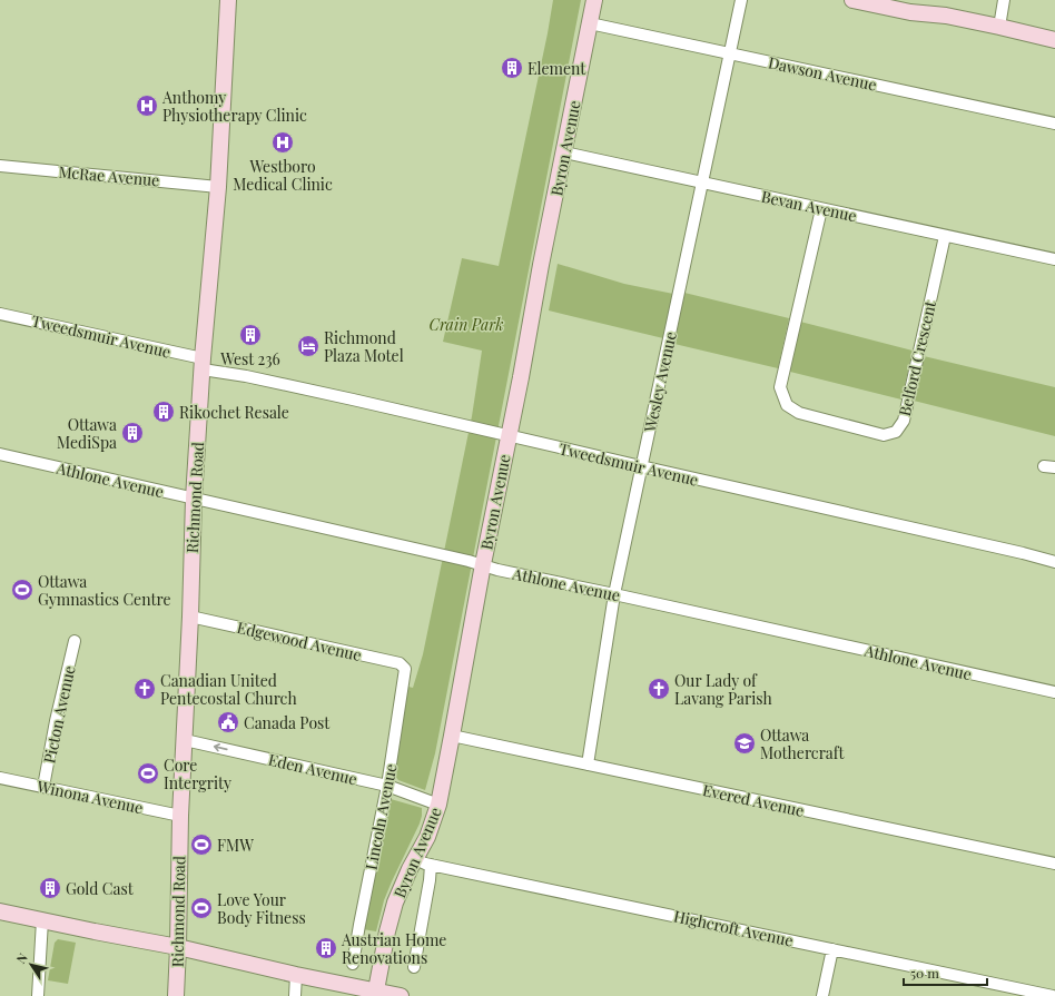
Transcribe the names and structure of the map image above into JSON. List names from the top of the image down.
{
  "streets": {
    "main road": ["Byron Avenue", "Richmond Road"],
    "street": [
      "Dawson Avenue",
      "McRae Avenue",
      "Bevan Avenue",
      "Tweedsmuir Avenue",
      "Belford Crescent",
      "Wesley Avenue",
      "Athlone Avenue",
      "Edgewood Avenue",
      "Picton Avenue",
      "Eden Avenue",
      "Winona Avenue",
      "Evered Avenue",
      "Lincoln Avenue",
      "Highcroft Avenue"
    ]
  },
  "crossings": [
    ["Dawson Avenue", "Byron Avenue"],
    ["Dawson Avenue", "Wesley Avenue"],
    ["Byron Avenue", "Bevan Avenue"],
    ["Byron Avenue", "Tweedsmuir Avenue"],
    ["Byron Avenue", "Athlone Avenue"],
    ["Byron Avenue", "Eden Avenue"],
    ["Byron Avenue", "Evered Avenue"],
    ["Byron Avenue", "Highcroft Avenue"],
    ["McRae Avenue", "Richmond Road"],
    ["Bevan Avenue", "Belford Crescent"],
    ["Bevan Avenue", "Wesley Avenue"],
    ["Tweedsmuir Avenue", "Wesley Avenue"],
    ["Tweedsmuir Avenue", "Richmond Road"],
    ["Wesley Avenue", "Athlone Avenue"],
    ["Wesley Avenue", "Evered Avenue"],
    ["Athlone Avenue", "Richmond Road"],
    ["Richmond Road", "Edgewood Avenue"],
    ["Richmond Road", "Eden Avenue"],
    ["Richmond Road", "Winona Avenue"],
    ["Edgewood Avenue", "Lincoln Avenue"],
    ["Picton Avenue", "Winona Avenue"],
    ["Eden Avenue", "Lincoln Avenue"]
  ],
  "one_way": ["Eden Avenue"],
  "parks": ["Crain Park"],
  "places": {
    "building": [
      "Element",
      "West 236",
      "Rikochet Resale",
      "Ottawa MediSpa",
      "Gold Cast",
      "Austrian Home Renovations"
    ],
    "hospital": ["Anthomy Physiotherapy Clinic", "Westboro Medical Clinic"],
    "hotel": ["Richmond Plaza Motel"],
    "sports": [
      "Ottawa Gymnastics Centre",
      "Core Intergrity",
      "FMW",
      "Love Your Body Fitness"
    ],
    "church": ["Canadian United Pentecostal Church", "Our Lady of Lavang Parish"],
    "public building": ["Canada Post"],
    "school or university": ["Ottawa Mothercraft"]
  },
  "scale_bar": "50 m",
  "north": "top left"
}
